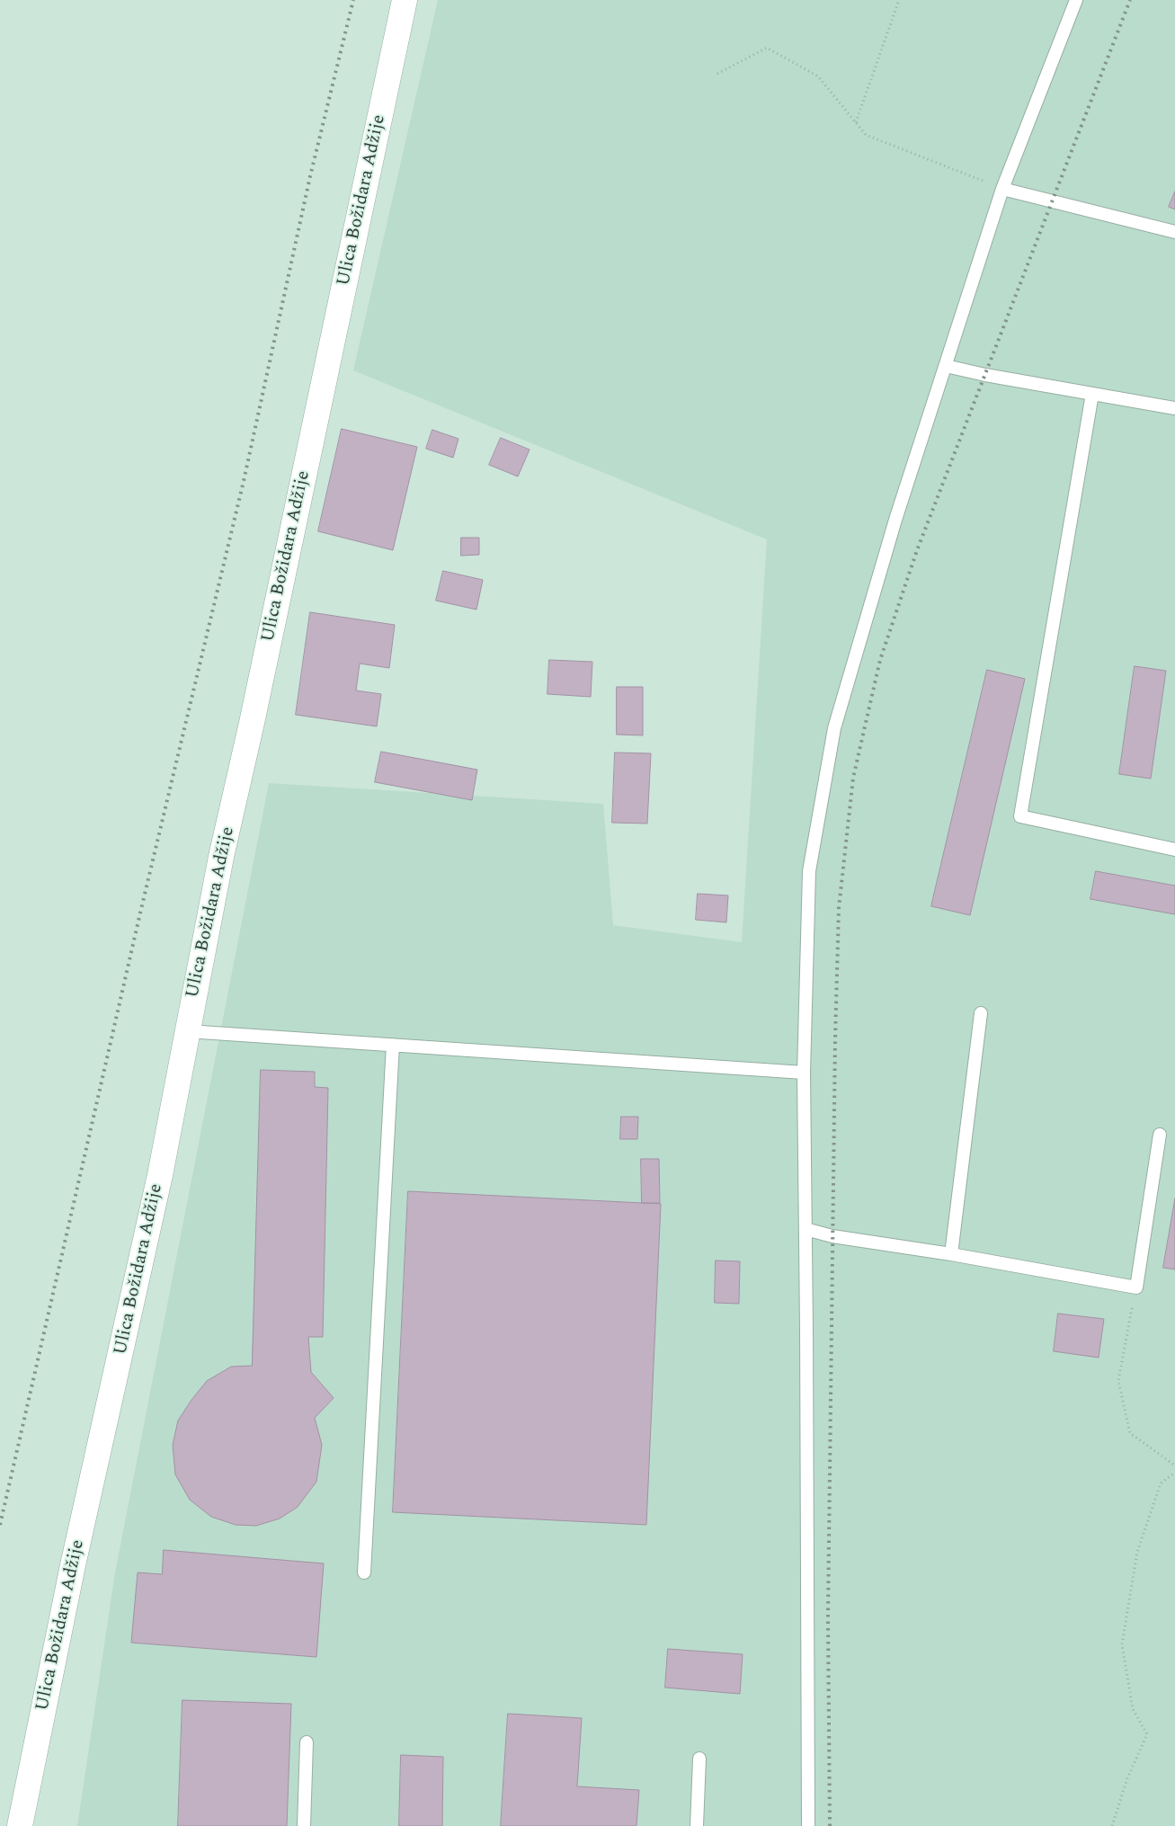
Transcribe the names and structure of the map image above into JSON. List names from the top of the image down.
{
  "streets": {
    "main road": ["Ulica Božidara Adžije"]
  }
}
